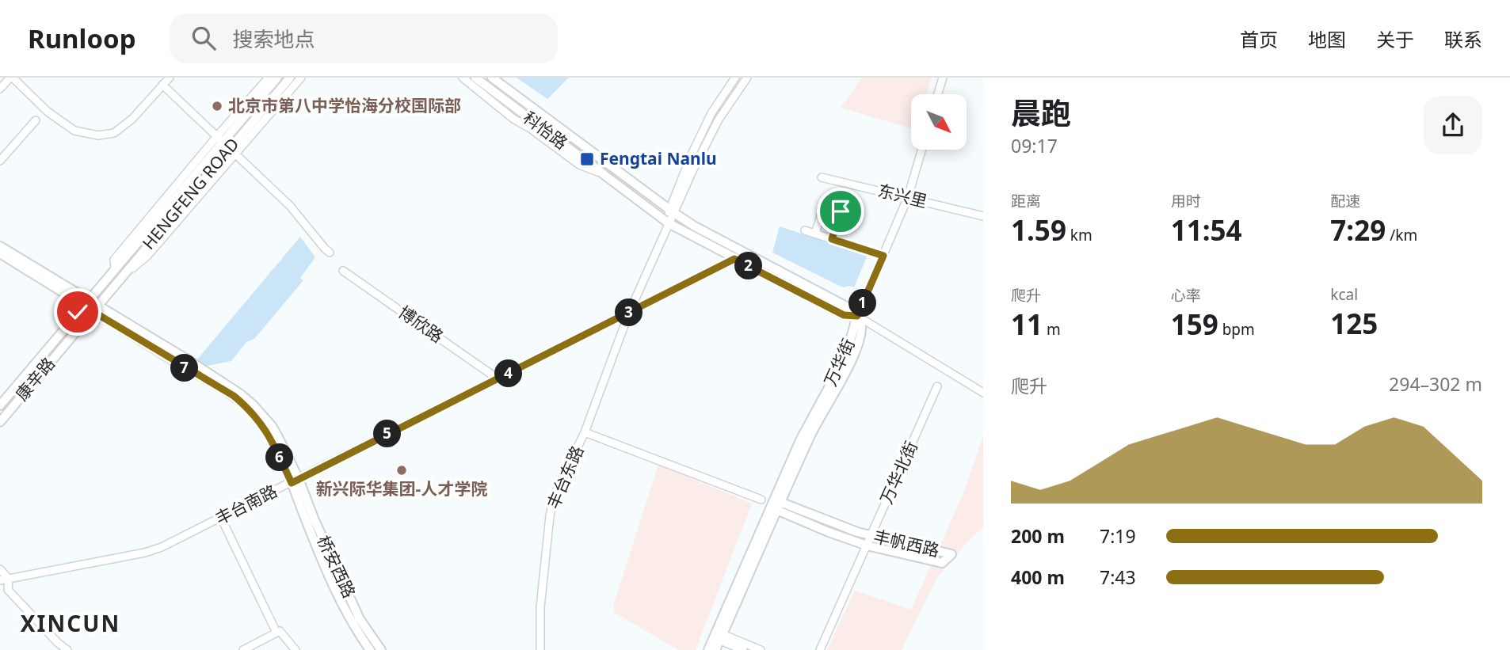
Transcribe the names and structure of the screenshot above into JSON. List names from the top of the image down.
{
  "streets": {
    "main road": [
      "科怡路",
      "HENGFENG ROAD",
      "万华街",
      "康辛路",
      "丰帆西路",
      "桥安西路"
    ],
    "street": [
      "东兴里",
      "博欣路",
      "万华北街",
      "丰台东路",
      "丰台南路"
    ]
  },
  "crossings": [
    ["科怡路", "万华街"],
    ["科怡路", "丰台南路"],
    ["HENGFENG ROAD", "康辛路"],
    ["博欣路", "丰台南路"],
    ["万华街", "丰帆西路"],
    ["万华北街", "丰帆西路"],
    ["丰台东路", "丰台南路"],
    ["丰台南路", "桥安西路"]
  ],
  "districts": ["XINCUN"],
  "places": {
    "other": ["北京市第八中学怡海分校国际部", "新兴际华集团-人才学院"],
    "transit": ["Fengtai Nanlu"]
  },
  "north": "bottom right",
  "page": {
    "header": "Runloop",
    "search": "搜索地点",
    "nav": [
      "首页",
      "地图",
      "关于",
      "联系"
    ],
    "heading": ["晨跑", "09:17"],
    "stats": [
      ["距离", "1.59 km"],
      ["用时", "11:54"],
      ["配速", "7:29 /km"],
      ["爬升", "11 m"],
      ["心率", "159 bpm"],
      ["kcal", "125"]
    ],
    "pins": [
      "2",
      "1",
      "3",
      "7",
      "4",
      "5",
      "6"
    ],
    "chart": ["爬升", "294–302 m"],
    "list": [
      {
        "name": "200 m",
        "note": "7:19"
      },
      {
        "name": "400 m",
        "note": "7:43"
      }
    ]
  }
}
